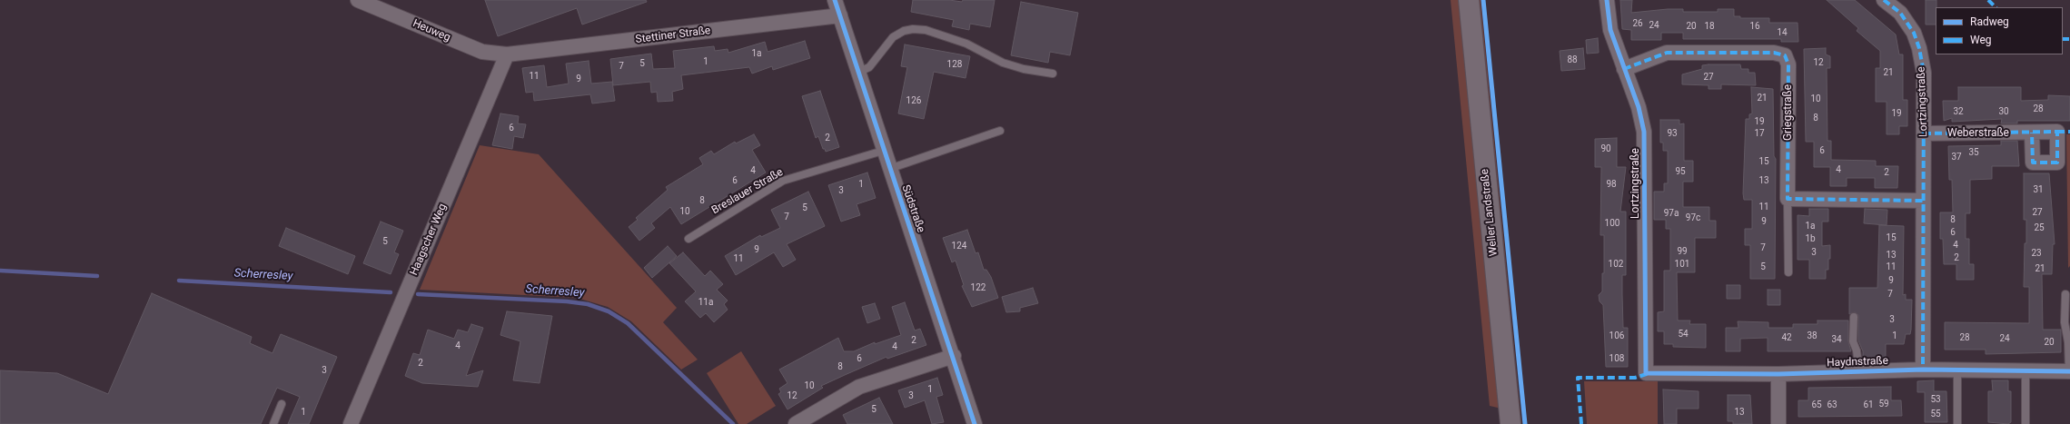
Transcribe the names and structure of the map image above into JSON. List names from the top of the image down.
{
  "streets": {
    "main road": ["Weller Landstraße"],
    "street": [
      "Heuweg",
      "Stettiner Straße",
      "Lortzingstraße",
      "Griegstraße",
      "Weberstraße",
      "Südstraße",
      "Haagscher Weg",
      "Haydnstraße"
    ],
    "lane": ["Breslauer Straße"]
  },
  "crossings": [
    ["Heuweg", "Stettiner Straße"],
    ["Heuweg", "Haagscher Weg"],
    ["Stettiner Straße", "Südstraße"],
    ["Stettiner Straße", "Haagscher Weg"],
    ["Lortzingstraße", "Griegstraße"],
    ["Lortzingstraße", "Weberstraße"],
    ["Lortzingstraße", "Haydnstraße"],
    ["Breslauer Straße", "Südstraße"]
  ],
  "water": ["Scherresley"],
  "house_numbers": [
    "26",
    "24",
    "20",
    "18",
    "16",
    "14",
    "1a",
    "88",
    "1",
    "12",
    "5",
    "128",
    "7",
    "21",
    "11",
    "27",
    "9",
    "21",
    "10",
    "126",
    "28",
    "32",
    "30",
    "19",
    "8",
    "19",
    "6",
    "93",
    "17",
    "2",
    "90",
    "6",
    "35",
    "37",
    "15",
    "4",
    "4",
    "95",
    "2",
    "6",
    "13",
    "1",
    "98",
    "31",
    "3",
    "8",
    "11",
    "5",
    "10",
    "27",
    "97a",
    "7",
    "97c",
    "8",
    "9",
    "100",
    "1a",
    "25",
    "6",
    "15",
    "1b",
    "5",
    "4",
    "124",
    "7",
    "9",
    "99",
    "3",
    "23",
    "13",
    "2",
    "11",
    "102",
    "101",
    "5",
    "11",
    "21",
    "9",
    "122",
    "7",
    "11a",
    "3",
    "54",
    "106",
    "38",
    "1",
    "42",
    "28",
    "24",
    "34",
    "2",
    "20",
    "4",
    "4",
    "6",
    "108",
    "2",
    "8",
    "3",
    "10",
    "1",
    "12",
    "3",
    "53",
    "59",
    "65",
    "63",
    "61",
    "5",
    "1",
    "13",
    "55"
  ],
  "legend": ["Radweg", "Weg"]
}
